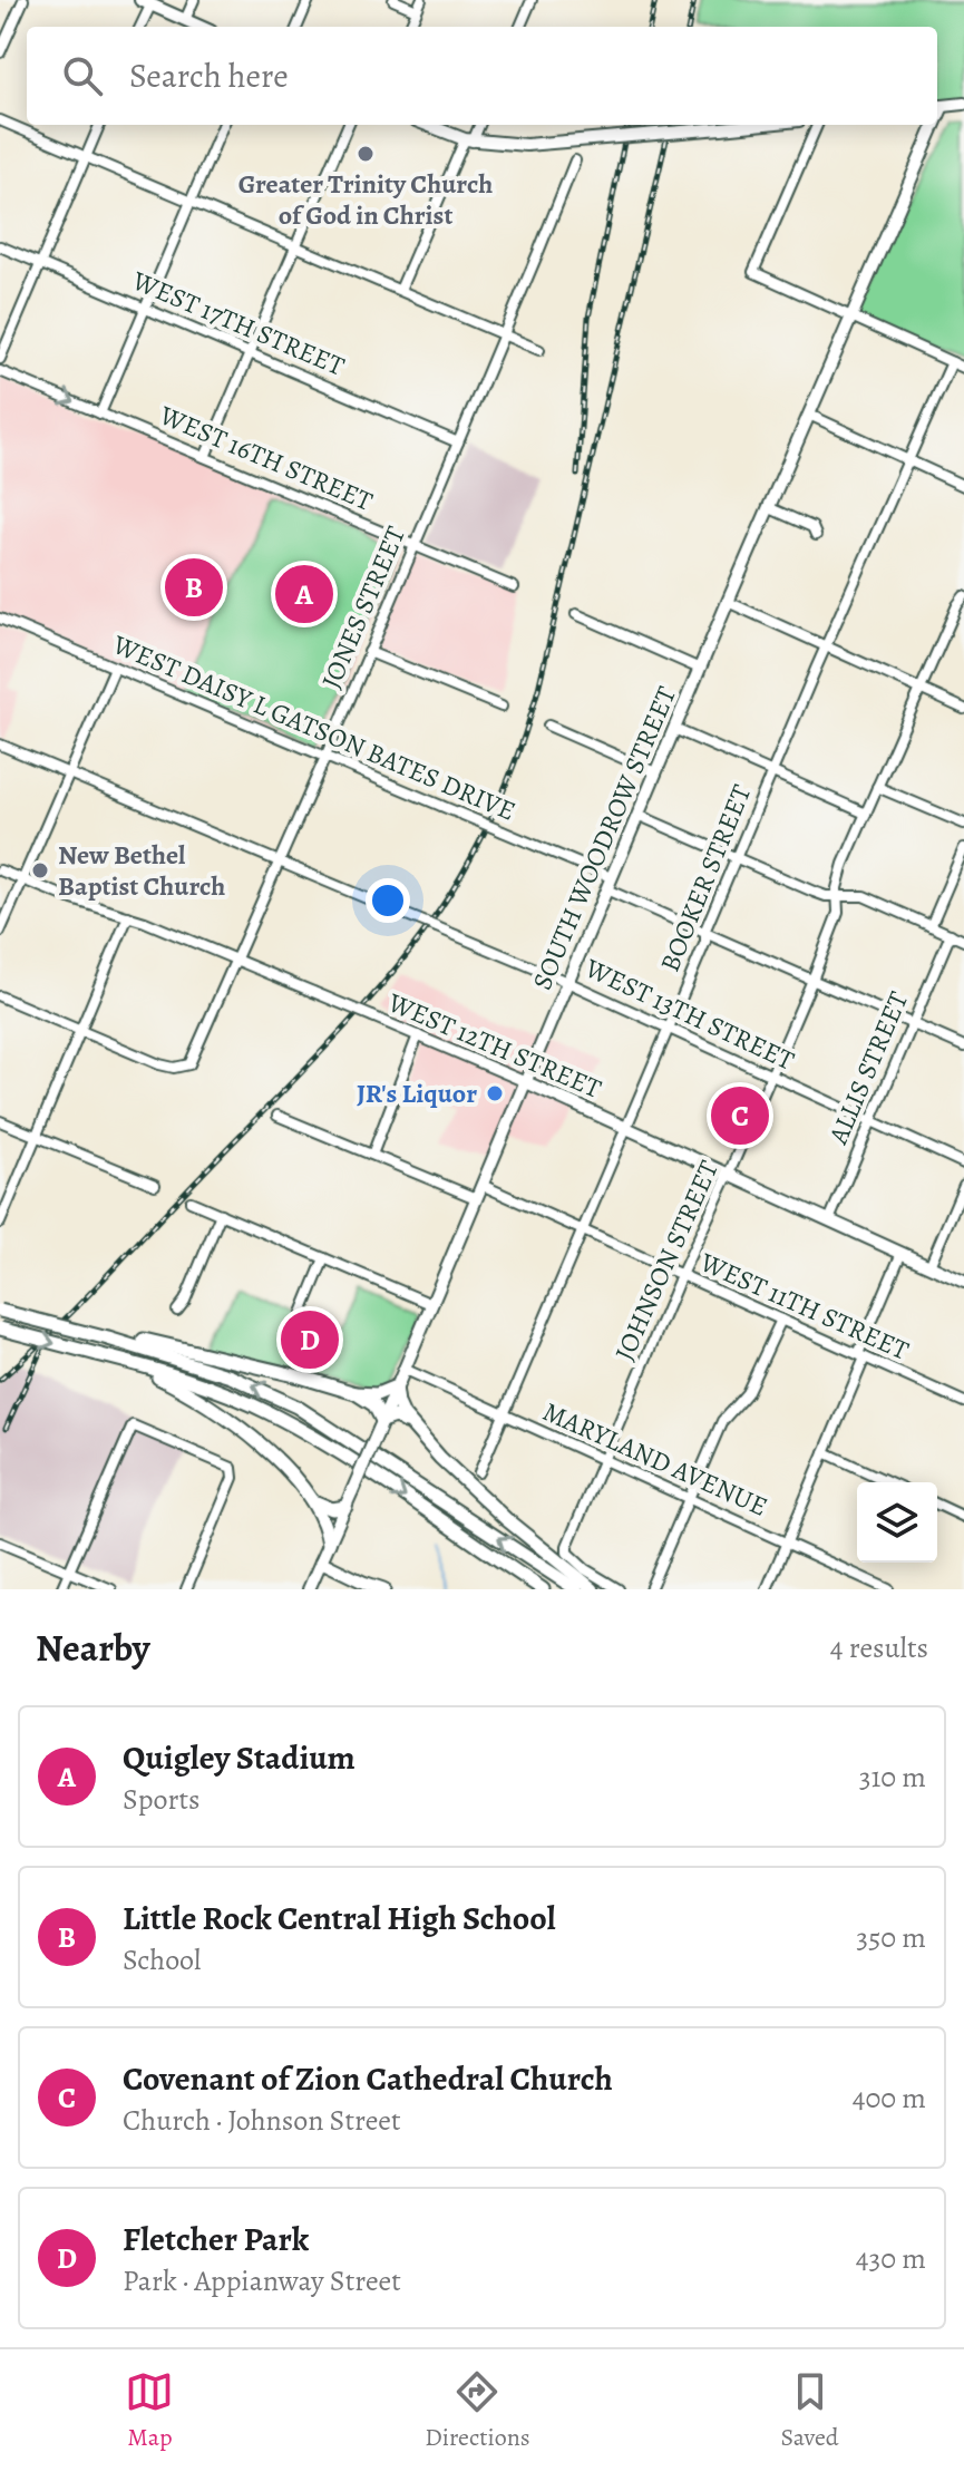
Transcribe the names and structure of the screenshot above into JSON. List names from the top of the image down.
{
  "streets": {
    "main road": ["SOUTH WOODROW STREET", "WEST 12TH STREET"],
    "street": [
      "WEST 17TH STREET",
      "WEST 16TH STREET",
      "JONES STREET",
      "WEST DAISY L GATSON BATES DRIVE",
      "BOOKER STREET",
      "WEST 13TH STREET",
      "ALLIS STREET",
      "JOHNSON STREET",
      "WEST 11TH STREET",
      "MARYLAND AVENUE"
    ]
  },
  "crossings": [
    ["WEST 17TH STREET", "JONES STREET"],
    ["WEST 16TH STREET", "JONES STREET"],
    ["JONES STREET", "WEST DAISY L GATSON BATES DRIVE"],
    ["JONES STREET", "WEST 13TH STREET"],
    ["JONES STREET", "WEST 12TH STREET"],
    ["WEST DAISY L GATSON BATES DRIVE", "SOUTH WOODROW STREET"],
    ["WEST DAISY L GATSON BATES DRIVE", "BOOKER STREET"],
    ["WEST DAISY L GATSON BATES DRIVE", "ALLIS STREET"],
    ["WEST DAISY L GATSON BATES DRIVE", "JOHNSON STREET"],
    ["SOUTH WOODROW STREET", "WEST 13TH STREET"],
    ["SOUTH WOODROW STREET", "WEST 12TH STREET"],
    ["SOUTH WOODROW STREET", "WEST 11TH STREET"],
    ["SOUTH WOODROW STREET", "MARYLAND AVENUE"],
    ["BOOKER STREET", "WEST 13TH STREET"],
    ["BOOKER STREET", "WEST 12TH STREET"],
    ["BOOKER STREET", "WEST 11TH STREET"],
    ["BOOKER STREET", "MARYLAND AVENUE"],
    ["WEST 13TH STREET", "ALLIS STREET"],
    ["WEST 13TH STREET", "JOHNSON STREET"],
    ["WEST 12TH STREET", "ALLIS STREET"],
    ["WEST 12TH STREET", "JOHNSON STREET"],
    ["JOHNSON STREET", "WEST 11TH STREET"],
    ["JOHNSON STREET", "MARYLAND AVENUE"]
  ],
  "places": ["Greater Trinity Church of God in Christ", "New Bethel Baptist Church", "JR's Liquor"],
  "page": {
    "search": "Search here",
    "pins": [
      "B",
      "A",
      "C",
      "D"
    ],
    "heading": ["Nearby", "4 results"],
    "list": [
      {
        "mark": "A",
        "name": "Quigley Stadium",
        "note": "Sports",
        "value": "310 m"
      },
      {
        "mark": "B",
        "name": "Little Rock Central High School",
        "note": "School",
        "value": "350 m"
      },
      {
        "mark": "C",
        "name": "Covenant of Zion Cathedral Church",
        "note": "Church · Johnson Street",
        "value": "400 m"
      },
      {
        "mark": "D",
        "name": "Fletcher Park",
        "note": "Park · Appianway Street",
        "value": "430 m"
      }
    ],
    "nav": ["Map", "Directions", "Saved"]
  }
}
